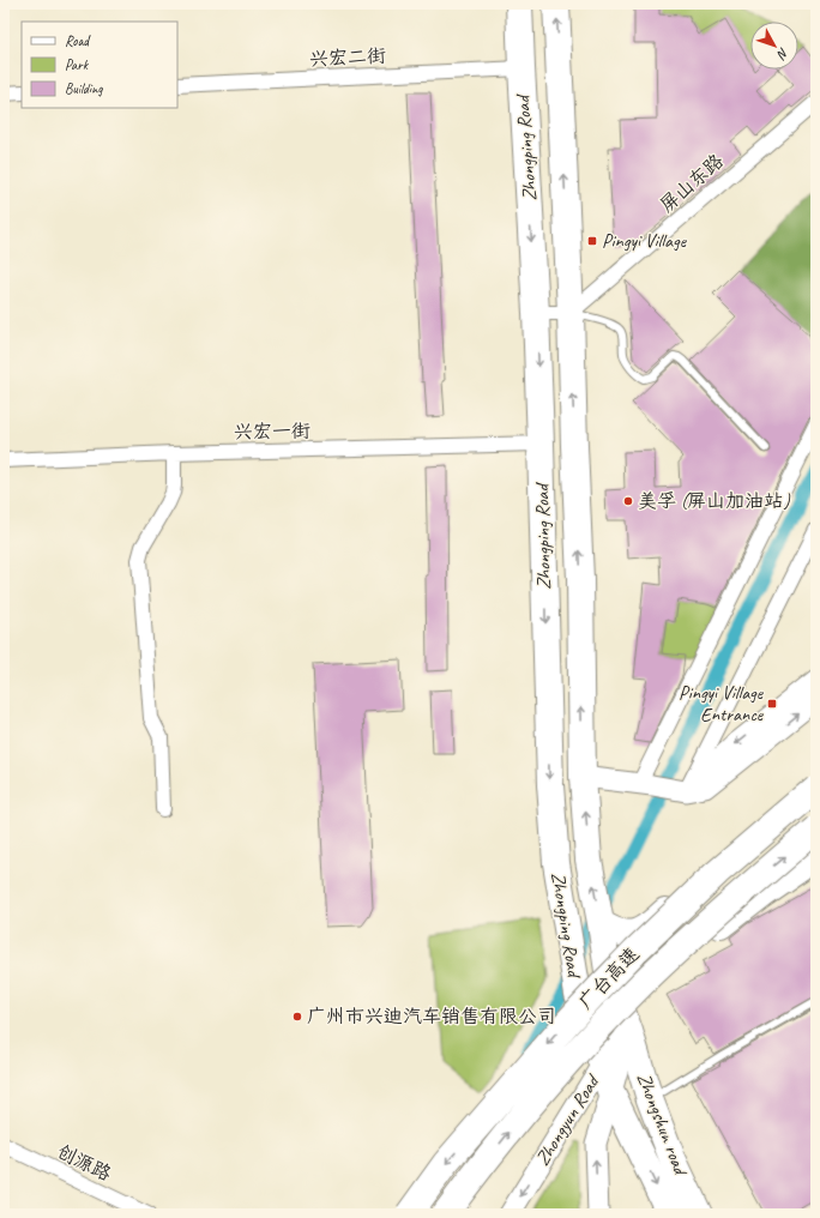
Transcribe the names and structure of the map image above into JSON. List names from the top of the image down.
{
  "streets": {
    "highway": ["Zhongping Road", "广台高速", "Zhongshun road"],
    "street": [
      "兴宏二街",
      "屏山东路",
      "兴宏一街",
      "Zhongyun Road",
      "创源路"
    ]
  },
  "crossings": [
    ["兴宏二街", "Zhongping Road"],
    ["Zhongping Road", "屏山东路"],
    ["Zhongping Road", "兴宏一街"],
    ["Zhongping Road", "Zhongyun Road"],
    ["Zhongping Road", "Zhongshun road"],
    ["Zhongyun Road", "Zhongshun road"]
  ],
  "one_way": ["Zhongyun Road"],
  "places": {
    "transit": ["Pingyi Village", "Pingyi Village Entrance"],
    "other": ["美孚 (屏山加油站)", "广州市兴迪汽车销售有限公司"]
  },
  "legend": ["Road", "Park", "Building"],
  "north": "bottom right"
}
